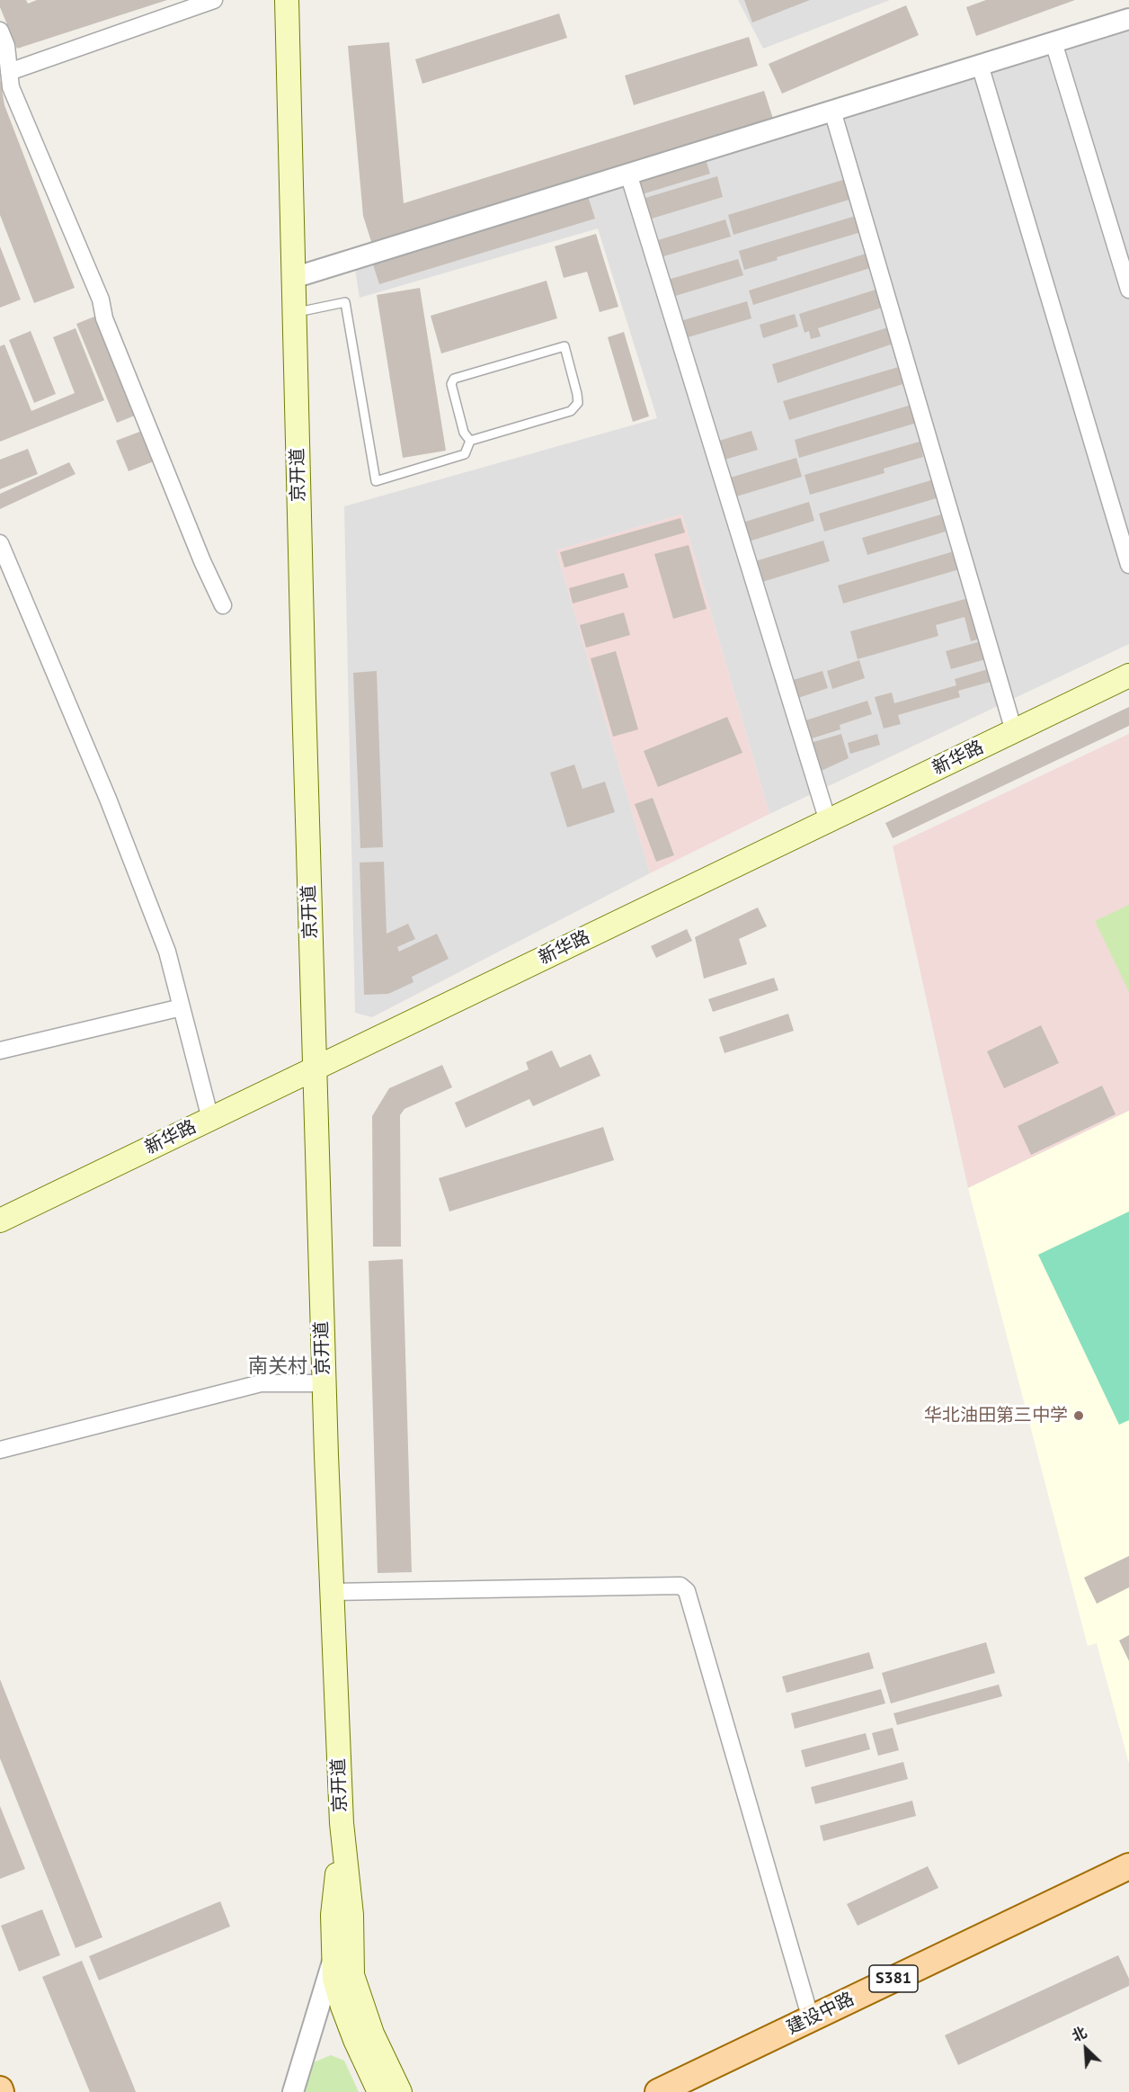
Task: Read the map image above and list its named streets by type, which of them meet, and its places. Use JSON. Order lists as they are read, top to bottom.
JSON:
{
  "streets": {
    "main road": [
      "京开道",
      "新华路",
      "S381",
      "建设中路"
    ]
  },
  "crossings": [
    ["京开道", "新华路"]
  ],
  "districts": ["南关村"],
  "places": ["华北油田第三中学"],
  "north": "top left"
}
